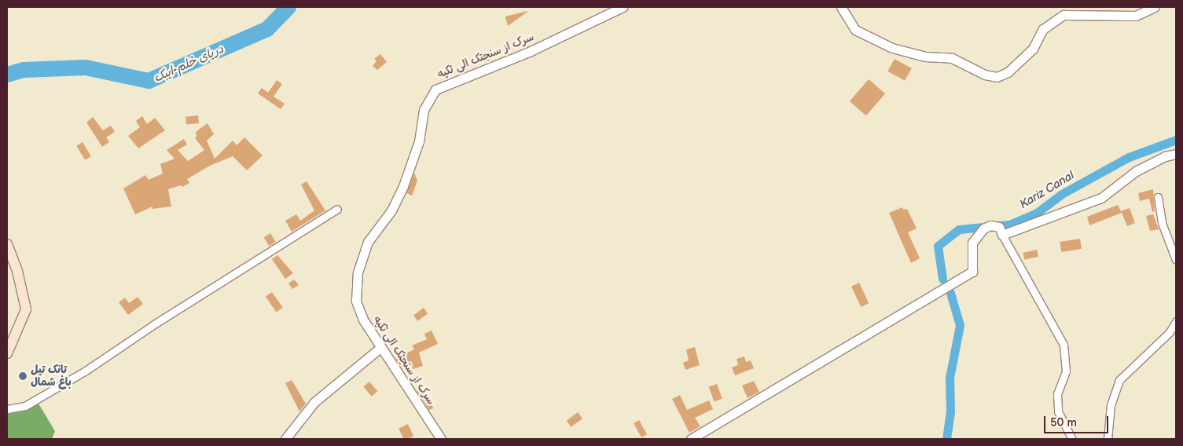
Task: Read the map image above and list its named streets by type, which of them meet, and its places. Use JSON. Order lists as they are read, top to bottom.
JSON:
{
  "streets": {
    "street": ["سرک از سنجتک الی تکیه"]
  },
  "water": ["دریای خلم-ایبک", "Kariz Canal"],
  "places": ["تانک تیل باغ شمال"],
  "scale_bar": "50 m"
}
